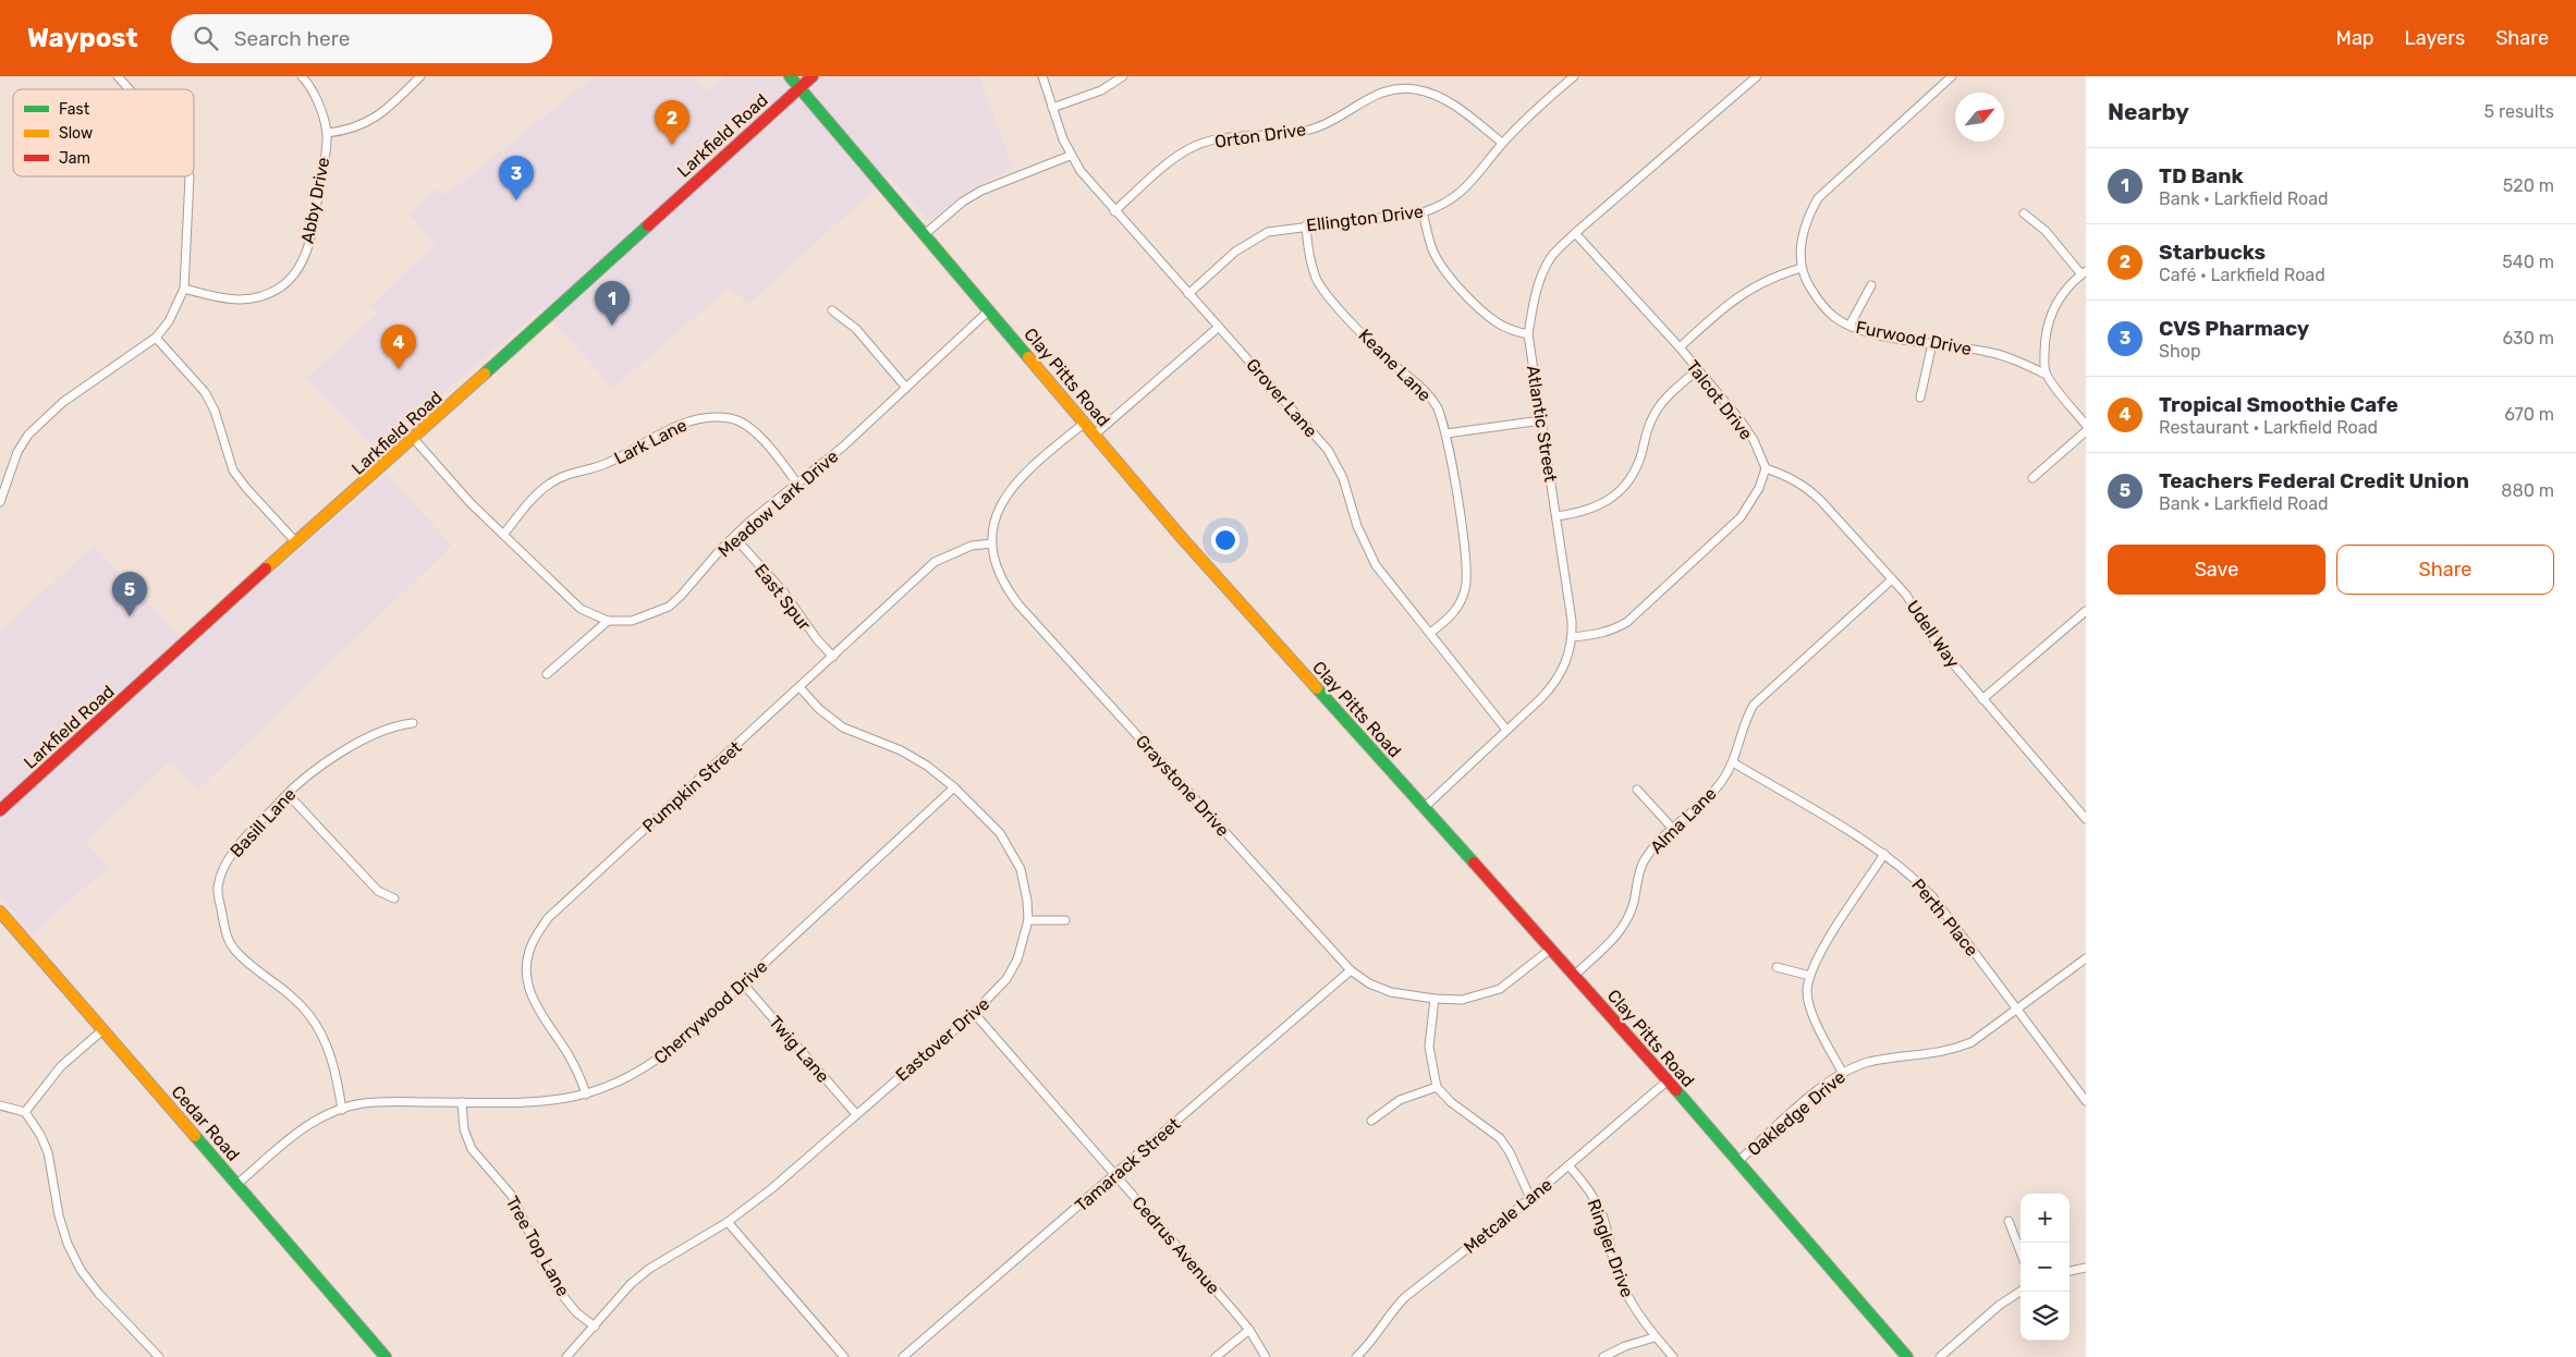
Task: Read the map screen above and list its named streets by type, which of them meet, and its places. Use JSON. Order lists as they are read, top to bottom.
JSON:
{
  "streets": {
    "street": [
      "Larkfield Road",
      "Orton Drive",
      "Abby Drive",
      "Ellington Drive",
      "Furwood Drive",
      "Keane Lane",
      "Clay Pitts Road",
      "Grover Lane",
      "Talcot Drive",
      "Atlantic Street",
      "Lark Lane",
      "Meadow Lark Drive",
      "East Spur",
      "Udell Way",
      "Graystone Drive",
      "Pumpkin Street",
      "Alma Lane",
      "Basill Lane",
      "Perth Place",
      "Cherrywood Drive",
      "Eastover Drive",
      "Twig Lane",
      "Oakledge Drive",
      "Cedar Road",
      "Tamarack Street",
      "Metcale Lane",
      "Cedrus Avenue",
      "Tree Top Lane",
      "Ringler Drive"
    ]
  },
  "crossings": [
    ["Larkfield Road", "Clay Pitts Road"],
    ["Larkfield Road", "Meadow Lark Drive"],
    ["Orton Drive", "Ellington Drive"],
    ["Orton Drive", "Grover Lane"],
    ["Ellington Drive", "Keane Lane"],
    ["Ellington Drive", "Grover Lane"],
    ["Keane Lane", "Grover Lane"],
    ["Clay Pitts Road", "Atlantic Street"],
    ["Clay Pitts Road", "Meadow Lark Drive"],
    ["Clay Pitts Road", "Graystone Drive"],
    ["Clay Pitts Road", "Alma Lane"],
    ["Clay Pitts Road", "Oakledge Drive"],
    ["Clay Pitts Road", "Metcale Lane"],
    ["Grover Lane", "Atlantic Street"],
    ["Talcot Drive", "Atlantic Street"],
    ["Talcot Drive", "Udell Way"],
    ["Lark Lane", "Meadow Lark Drive"],
    ["Meadow Lark Drive", "East Spur"],
    ["East Spur", "Pumpkin Street"],
    ["Udell Way", "Alma Lane"],
    ["Graystone Drive", "Pumpkin Street"],
    ["Graystone Drive", "Tamarack Street"],
    ["Pumpkin Street", "Cherrywood Drive"],
    ["Pumpkin Street", "Eastover Drive"],
    ["Alma Lane", "Perth Place"],
    ["Basill Lane", "Cherrywood Drive"],
    ["Perth Place", "Oakledge Drive"],
    ["Cherrywood Drive", "Eastover Drive"],
    ["Cherrywood Drive", "Twig Lane"],
    ["Cherrywood Drive", "Cedar Road"],
    ["Cherrywood Drive", "Tree Top Lane"],
    ["Eastover Drive", "Twig Lane"],
    ["Eastover Drive", "Cedrus Avenue"],
    ["Eastover Drive", "Tree Top Lane"],
    ["Tamarack Street", "Cedrus Avenue"],
    ["Metcale Lane", "Ringler Drive"]
  ],
  "legend": ["Fast", "Slow", "Jam"],
  "north": "top right",
  "page": {
    "header": "Waypost",
    "search": "Search here",
    "nav": ["Map", "Layers", "Share"],
    "heading": ["Nearby", "5 results"],
    "pins": [
      "2",
      "3",
      "1",
      "4",
      "5"
    ],
    "list": [
      {
        "mark": "1",
        "name": "TD Bank",
        "note": "Bank · Larkfield Road",
        "value": "520 m"
      },
      {
        "mark": "2",
        "name": "Starbucks",
        "note": "Café · Larkfield Road",
        "value": "540 m"
      },
      {
        "mark": "3",
        "name": "CVS Pharmacy",
        "note": "Shop",
        "value": "630 m"
      },
      {
        "mark": "4",
        "name": "Tropical Smoothie Cafe",
        "note": "Restaurant · Larkfield Road",
        "value": "670 m"
      },
      {
        "mark": "5",
        "name": "Teachers Federal Credit Union",
        "note": "Bank · Larkfield Road",
        "value": "880 m"
      }
    ],
    "buttons": ["Save", "Share"],
    "map_buttons": ["+", "−"]
  }
}
